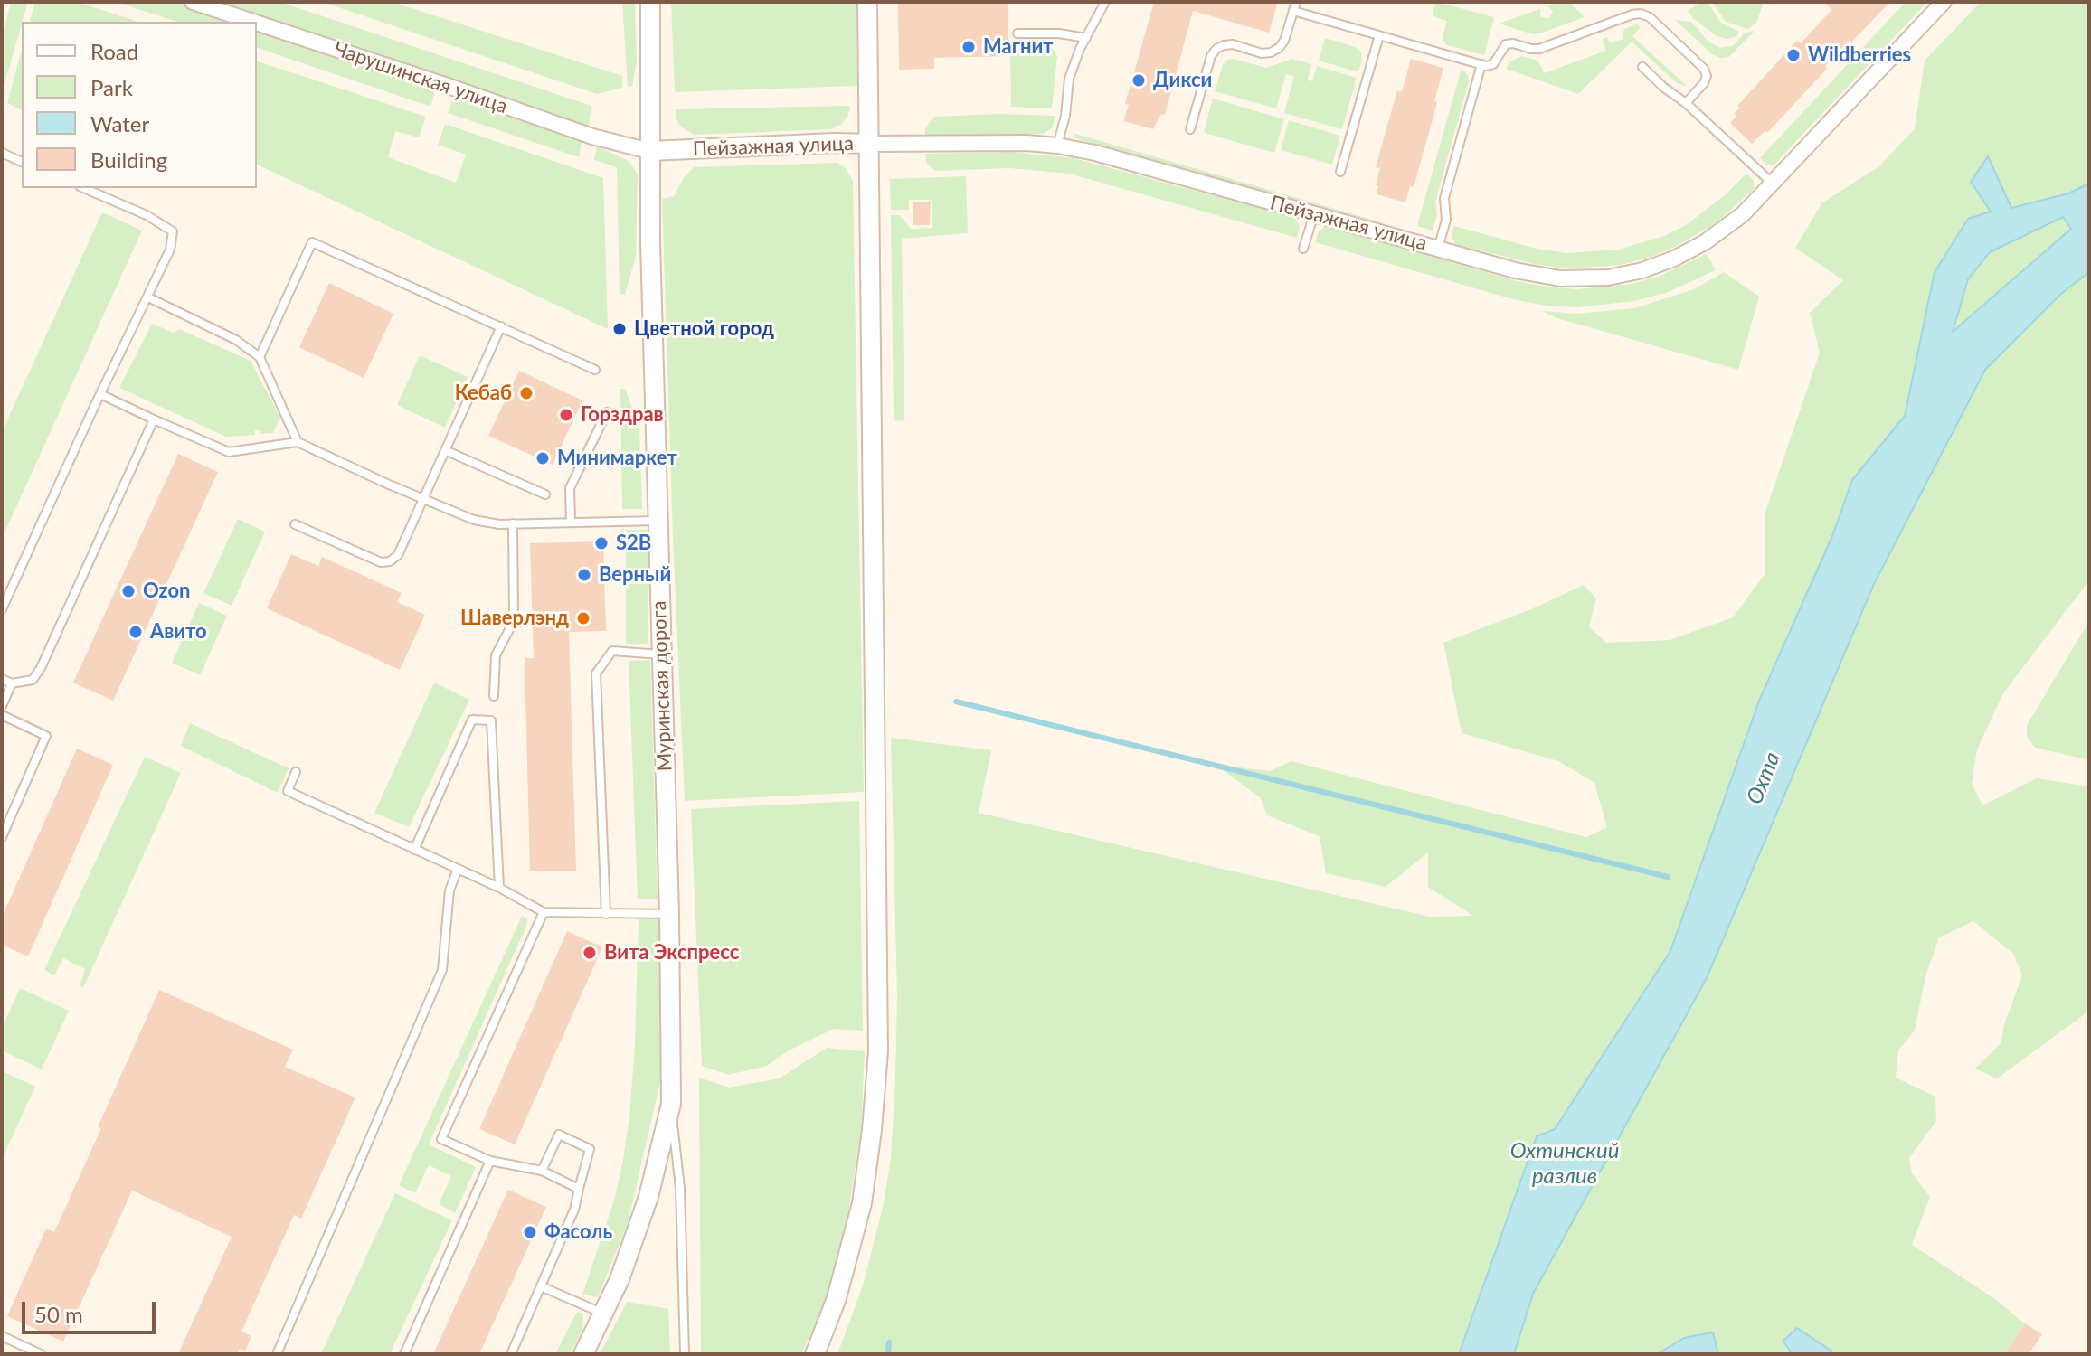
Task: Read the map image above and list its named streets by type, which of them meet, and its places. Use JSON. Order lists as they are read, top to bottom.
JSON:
{
  "streets": {
    "street": ["Чарушинская улица", "Пейзажная улица", "Муринская дорога"]
  },
  "crossings": [
    ["Чарушинская улица", "Пейзажная улица"],
    ["Чарушинская улица", "Муринская дорога"],
    ["Пейзажная улица", "Муринская дорога"]
  ],
  "water": ["Охта", "Охтинский разлив"],
  "places": [
    "Магнит",
    "Wildberries",
    "Дикси",
    "Цветной город",
    "Кебаб",
    "Горздрав",
    "Минимаркет",
    "S2B",
    "Верный",
    "Ozon",
    "Шаверлэнд",
    "Авито",
    "Вита Экспресс",
    "Фасоль"
  ],
  "legend": [
    "Road",
    "Park",
    "Water",
    "Building"
  ],
  "scale_bar": "50 m"
}
